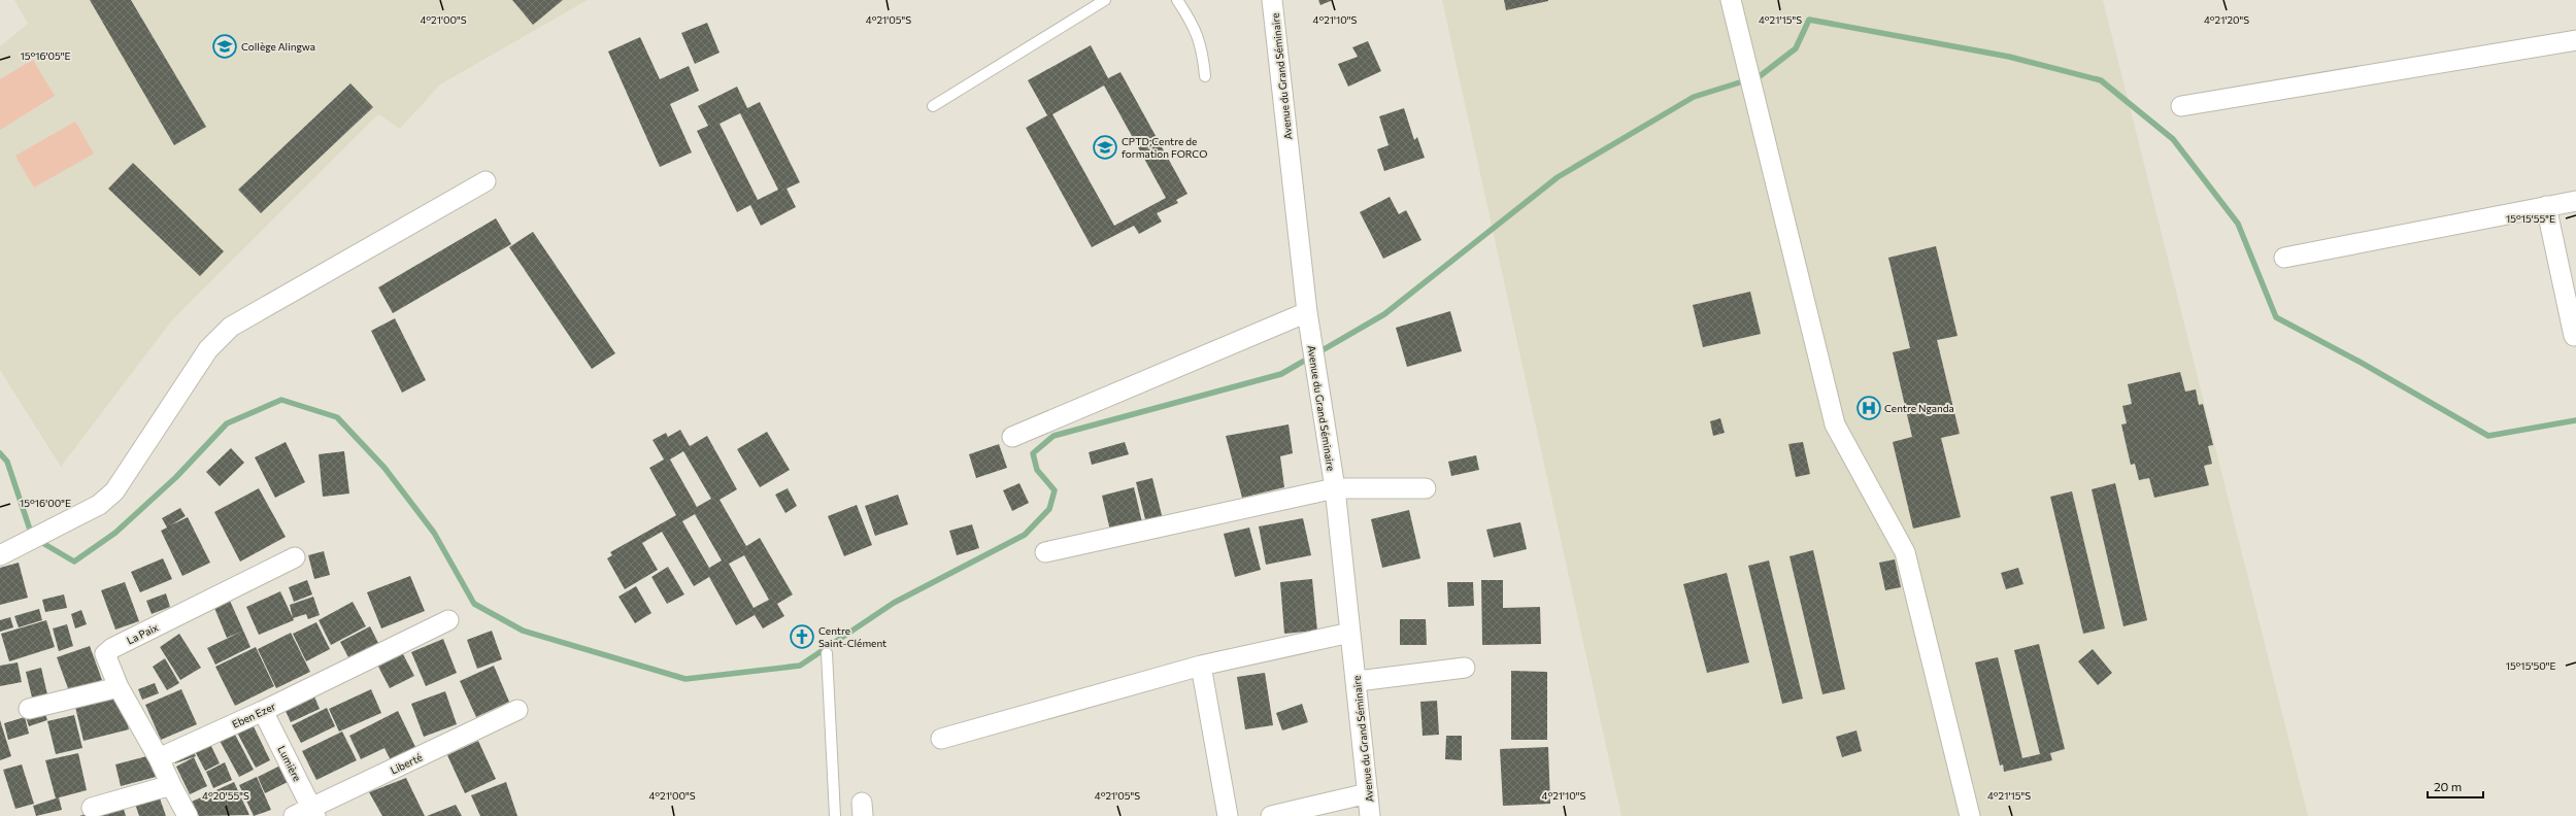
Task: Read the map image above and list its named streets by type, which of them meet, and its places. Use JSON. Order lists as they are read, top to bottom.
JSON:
{
  "streets": {
    "street": [
      "Avenue du Grand Séminaire",
      "La Paix",
      "Eben Ezer",
      "Lumière",
      "Liberté"
    ]
  },
  "crossings": [
    ["La Paix", "Eben Ezer"],
    ["Eben Ezer", "Lumière"],
    ["Lumière", "Liberté"]
  ],
  "places": {
    "school or university": ["Collège Alingwa", "CPTD;Centre de formation FORCO"],
    "hospital": ["Centre Nganda"],
    "church": ["Centre Saint-Clément"]
  },
  "scale_bar": "20 m",
  "coordinates": [
    "4°21'00\"S",
    "4°21'05\"S",
    "4°21'10\"S",
    "4°21'15\"S",
    "4°21'20\"S",
    "15°16'05\"E",
    "15°15'55\"E",
    "15°16'00\"E",
    "15°15'50\"E",
    "4°20'55\"S"
  ]
}
